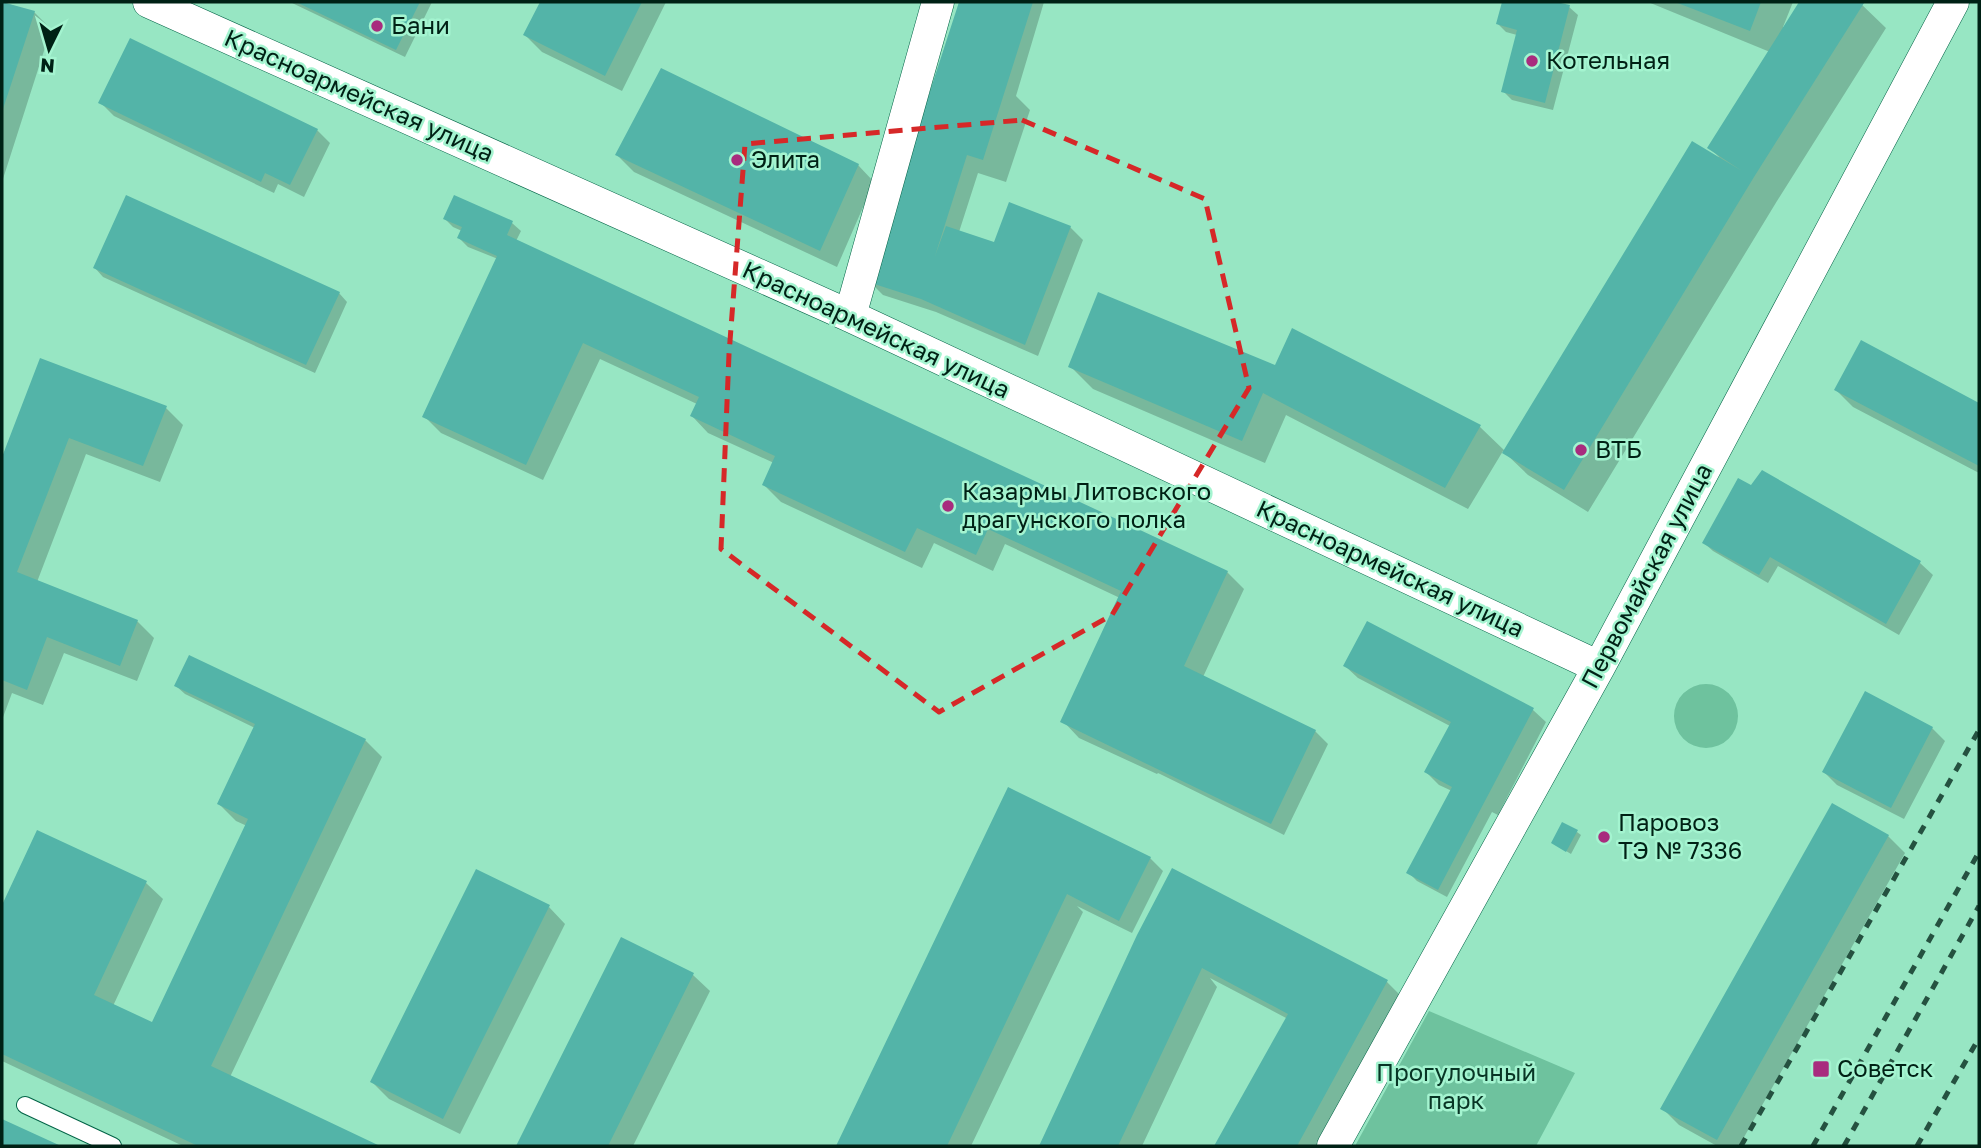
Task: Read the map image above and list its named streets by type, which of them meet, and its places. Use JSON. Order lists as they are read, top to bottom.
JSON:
{
  "streets": {
    "street": ["Красноармейская улица", "Первомайская улица"]
  },
  "crossings": [
    ["Красноармейская улица", "Первомайская улица"]
  ],
  "parks": ["Прогулочный парк"],
  "places": {
    "other": [
      "Бани",
      "Котельная",
      "Элита",
      "ВТБ",
      "Казармы Литовского драгунского полка",
      "Паровоз ТЭ № 7336"
    ],
    "transit": ["Советск"]
  },
  "north": "bottom"
}
